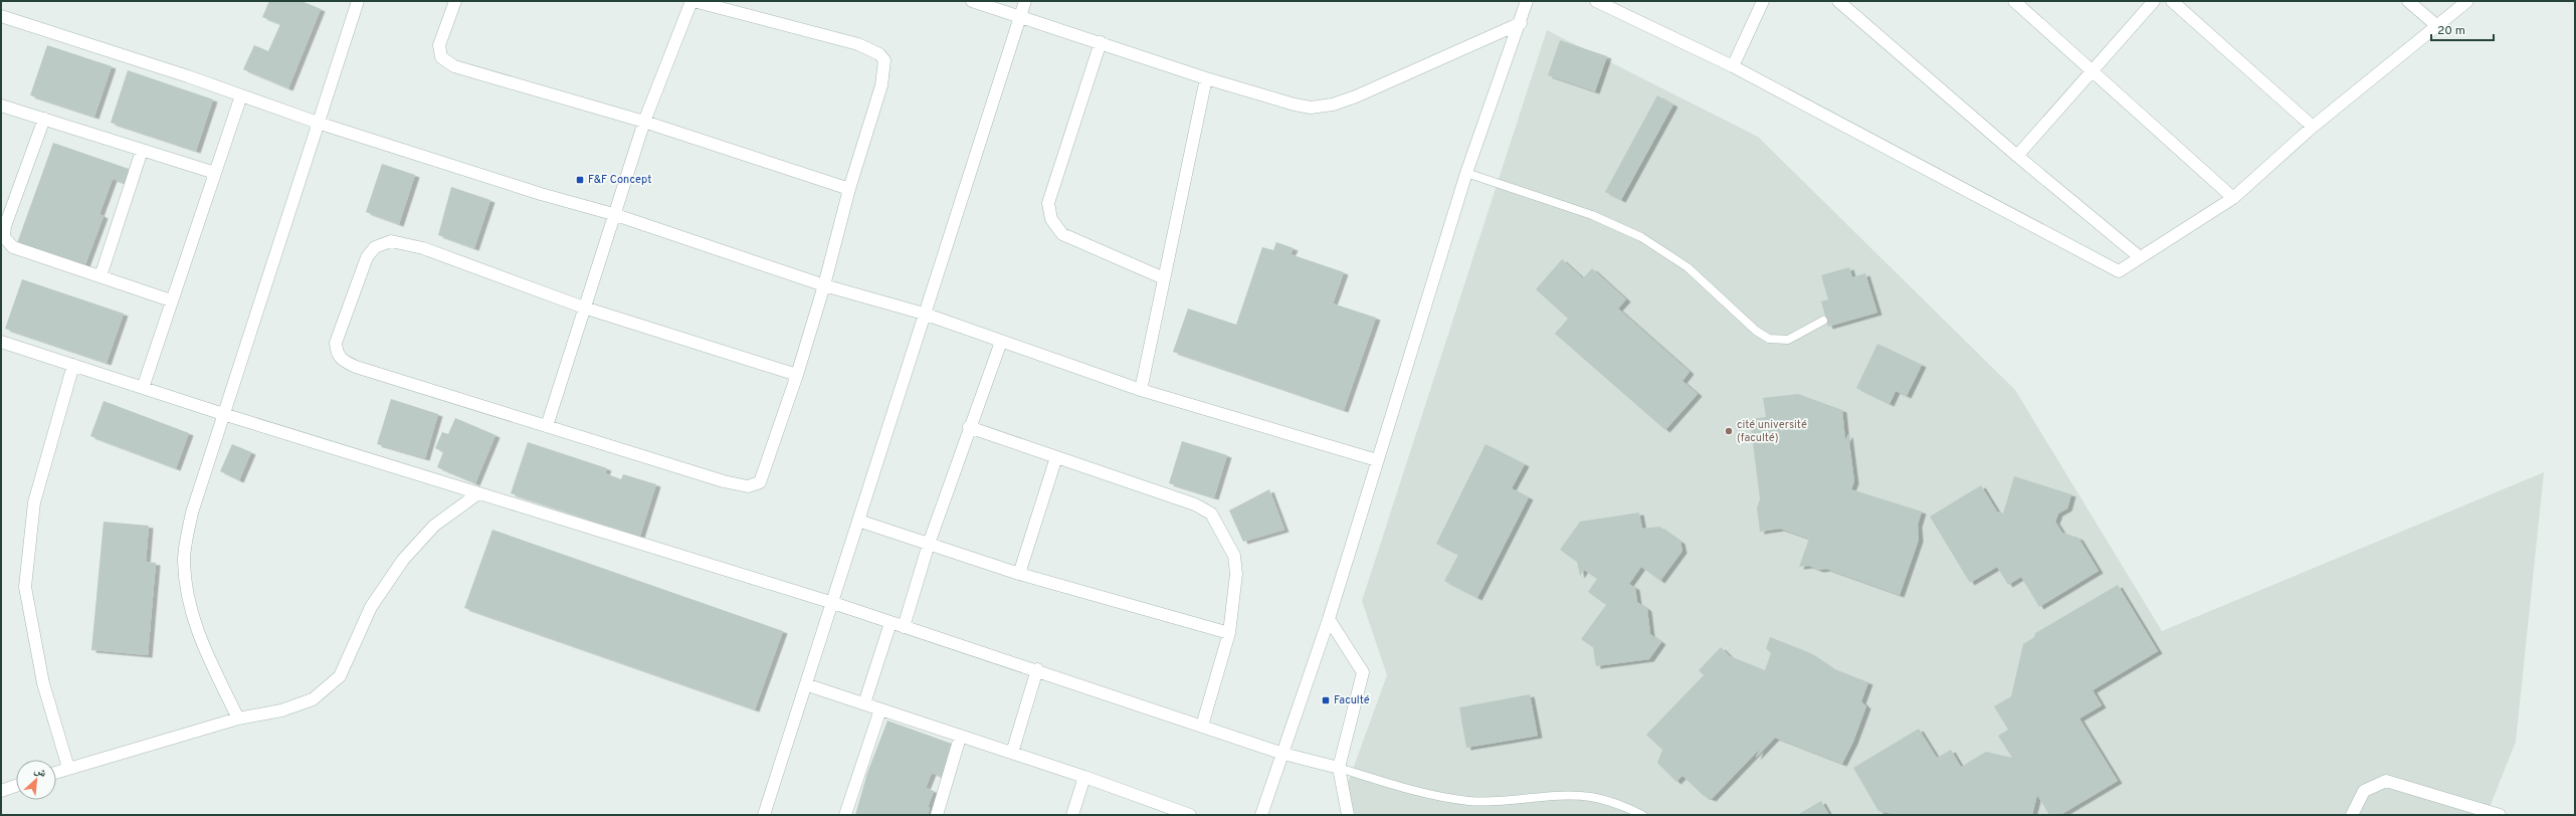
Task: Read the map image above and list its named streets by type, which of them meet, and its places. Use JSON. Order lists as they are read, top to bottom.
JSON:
{
  "places": {
    "transit": ["F&F Concept", "Faculté"],
    "other": ["cité université (faculté)"]
  },
  "scale_bar": "20 m",
  "north": "top right"
}
